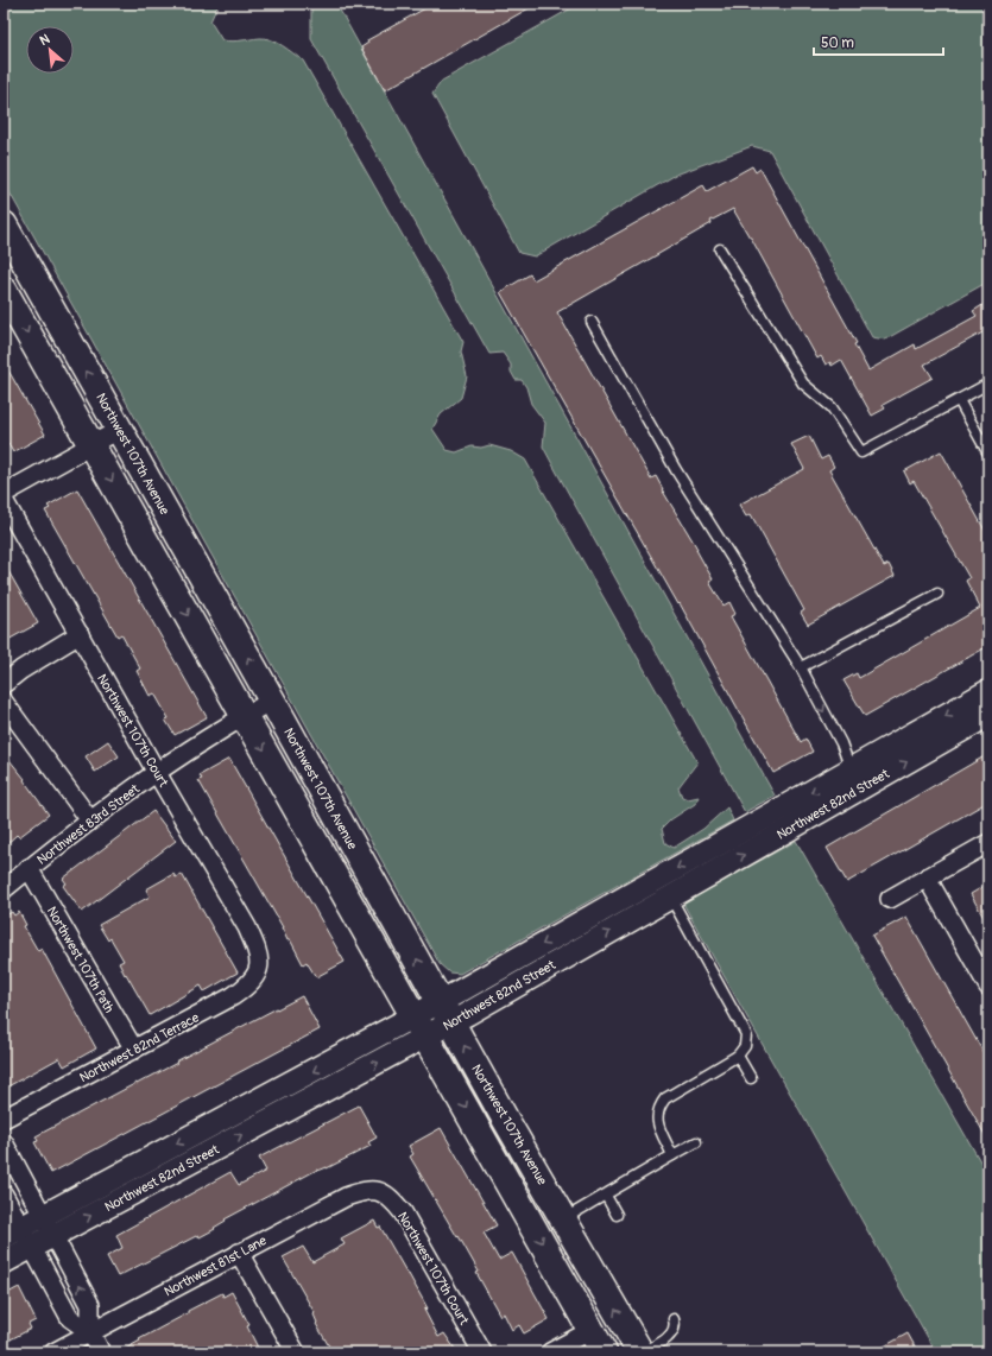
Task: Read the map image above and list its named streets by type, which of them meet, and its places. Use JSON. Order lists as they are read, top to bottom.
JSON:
{
  "streets": {
    "main road": ["Northwest 107th Avenue"],
    "street": [
      "Northwest 107th Court",
      "Northwest 82nd Street",
      "Northwest 83rd Street",
      "Northwest 107th Path",
      "Northwest 82nd Terrace",
      "Northwest 81st Lane"
    ]
  },
  "crossings": [
    ["Northwest 107th Avenue", "Northwest 82nd Street"],
    ["Northwest 107th Avenue", "Northwest 83rd Street"],
    ["Northwest 107th Court", "Northwest 83rd Street"],
    ["Northwest 107th Court", "Northwest 82nd Terrace"],
    ["Northwest 107th Court", "Northwest 81st Lane"],
    ["Northwest 83rd Street", "Northwest 107th Path"],
    ["Northwest 107th Path", "Northwest 82nd Terrace"]
  ],
  "scale_bar": "50 m",
  "north": "top left"
}
